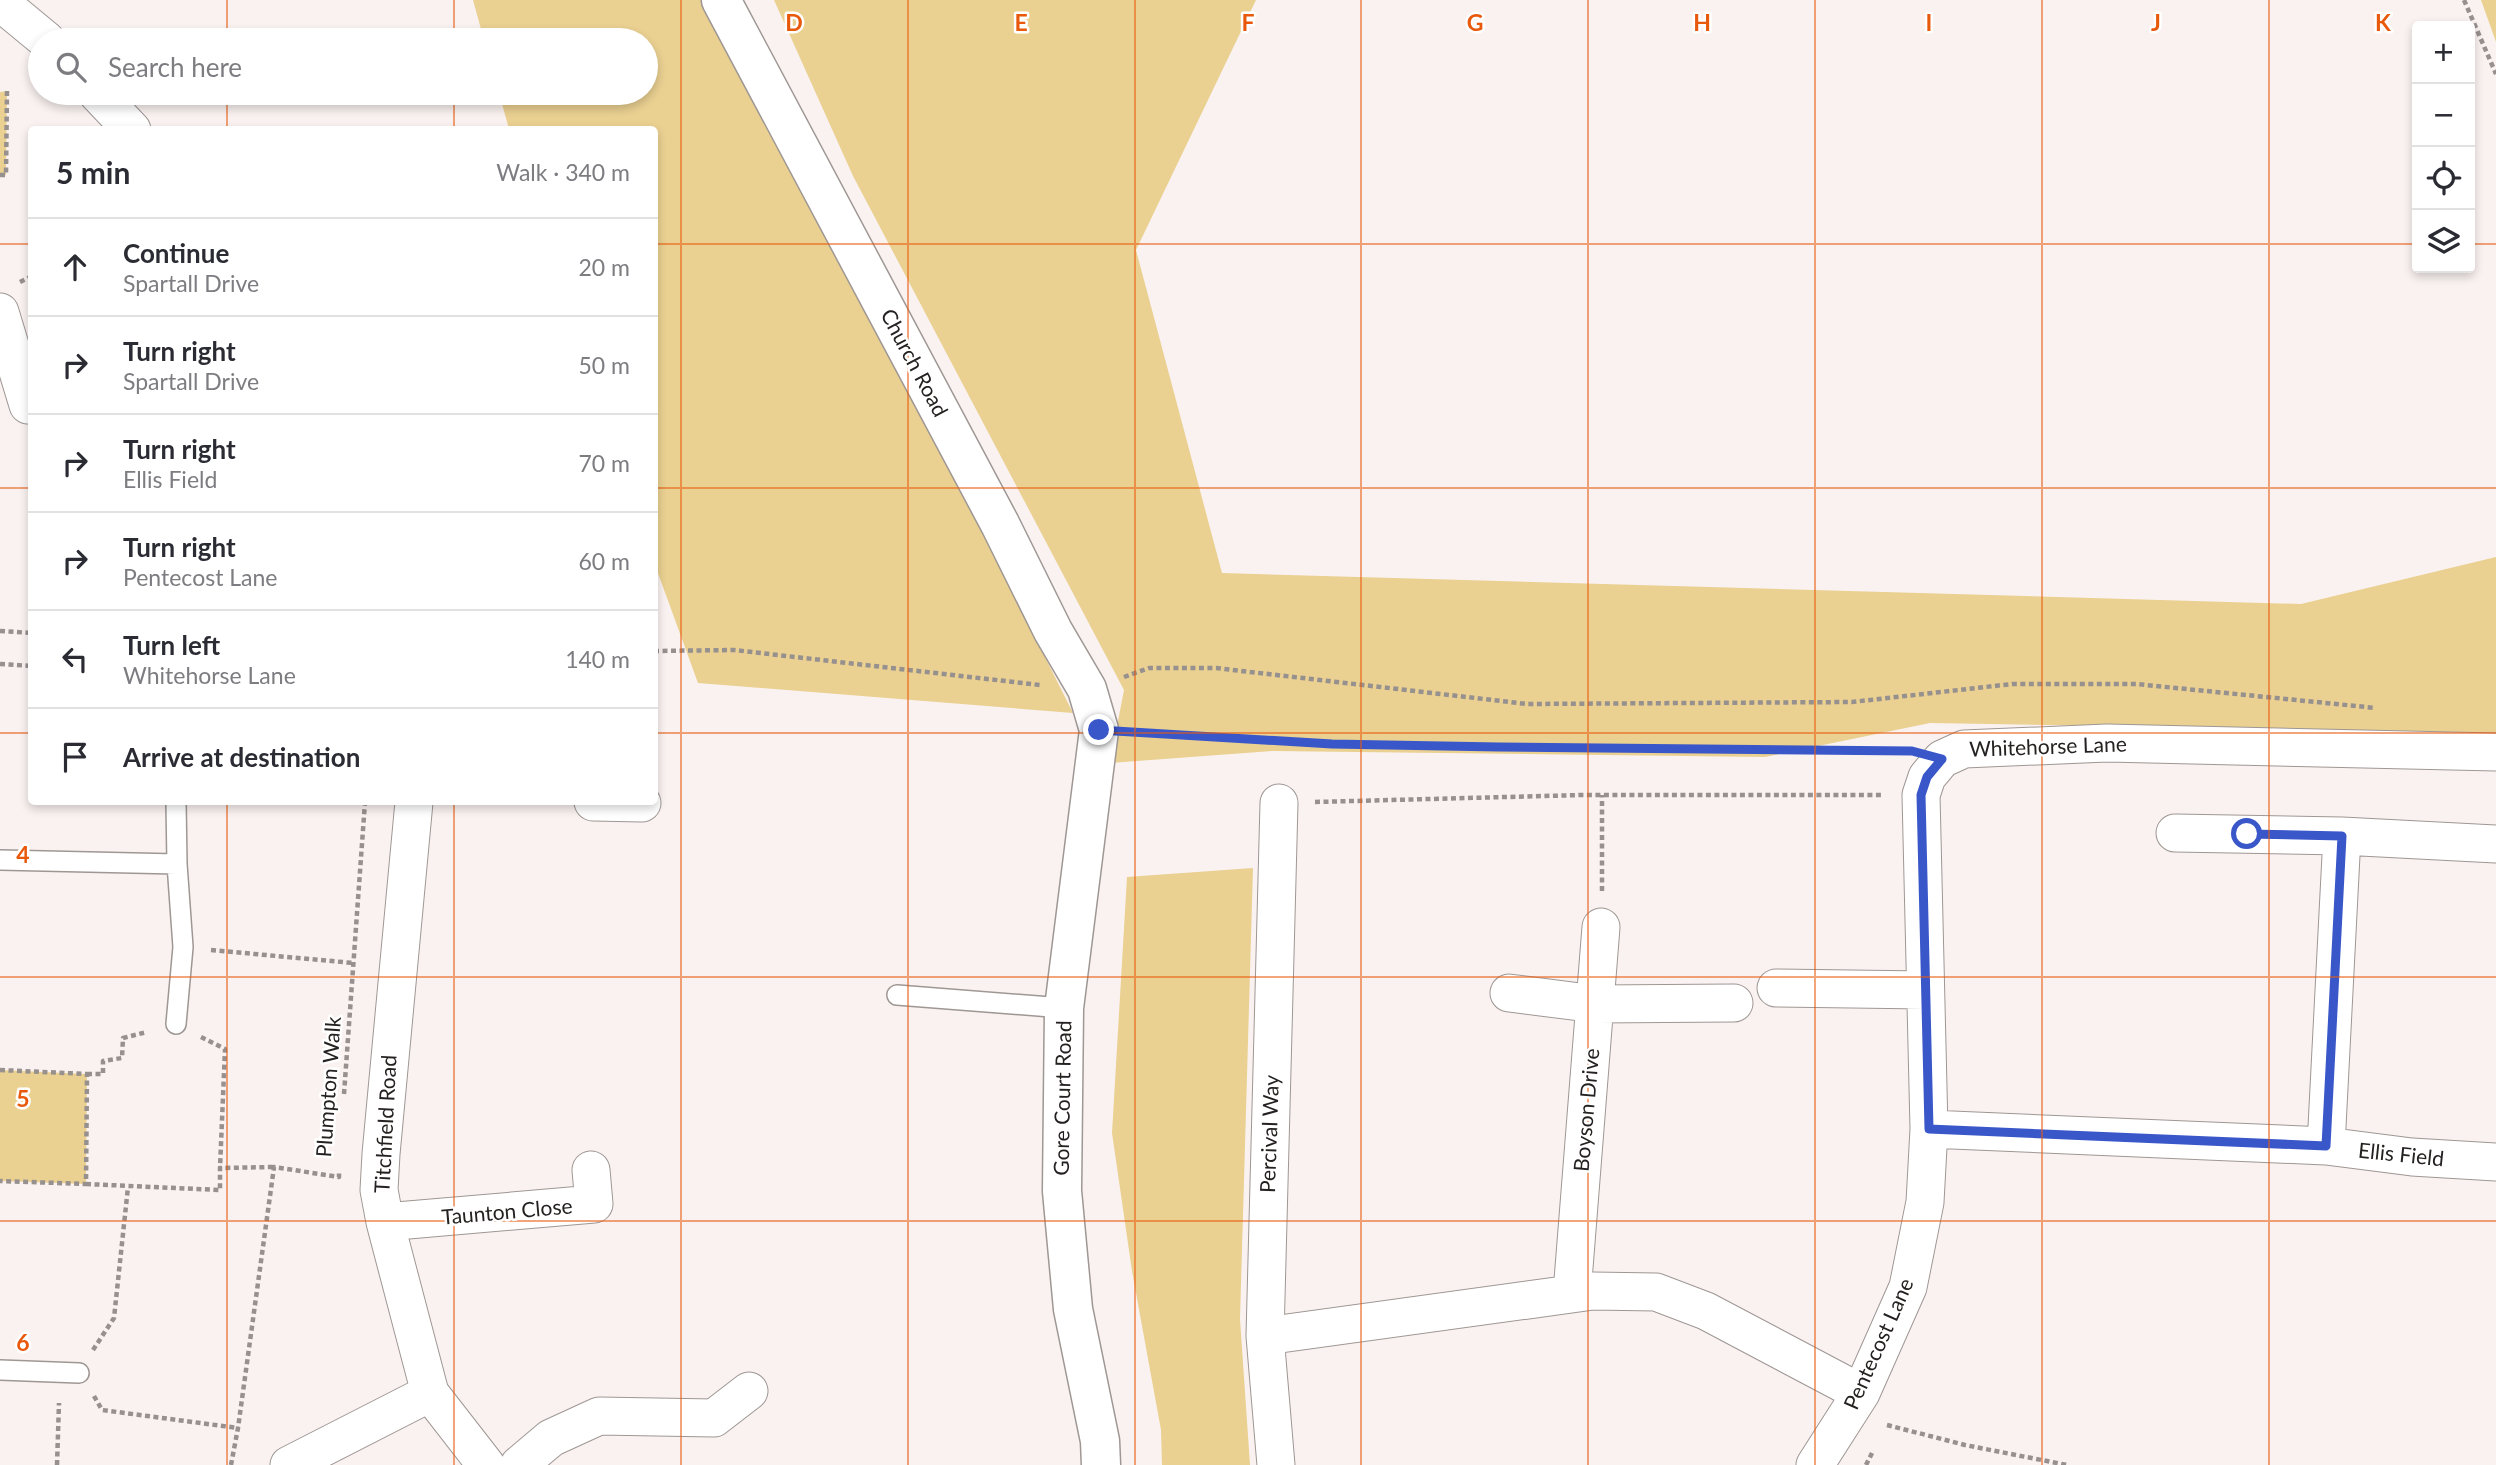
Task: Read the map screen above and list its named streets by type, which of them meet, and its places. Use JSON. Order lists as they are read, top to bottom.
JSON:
{
  "streets": {
    "street": [
      "Church Road",
      "Whitehorse Lane",
      "Gore Court Road",
      "Boyson Drive",
      "Titchfield Road",
      "Percival Way",
      "Ellis Field",
      "Taunton Close",
      "Pentecost Lane"
    ],
    "path": ["Plumpton Walk"]
  },
  "crossings": [
    ["Church Road", "Whitehorse Lane"],
    ["Church Road", "Gore Court Road"],
    ["Whitehorse Lane", "Gore Court Road"],
    ["Whitehorse Lane", "Pentecost Lane"],
    ["Titchfield Road", "Taunton Close"],
    ["Ellis Field", "Pentecost Lane"]
  ],
  "page": {
    "map_buttons": ["+", "−"],
    "search": "Search here",
    "heading": ["5 min", "Walk · 340 m"],
    "list": [
      ["Continue", "Spartall Drive", "20 m"],
      ["Turn right", "Spartall Drive", "50 m"],
      ["Turn right", "Ellis Field", "70 m"],
      ["Turn right", "Pentecost Lane", "60 m"],
      ["Turn left", "Whitehorse Lane", "140 m"],
      "Arrive at destination"
    ]
  },
  "grid": {
    "columns": [
      "D",
      "E",
      "F",
      "G",
      "H",
      "I",
      "J",
      "K"
    ],
    "rows": ["4", "5", "6"]
  }
}
